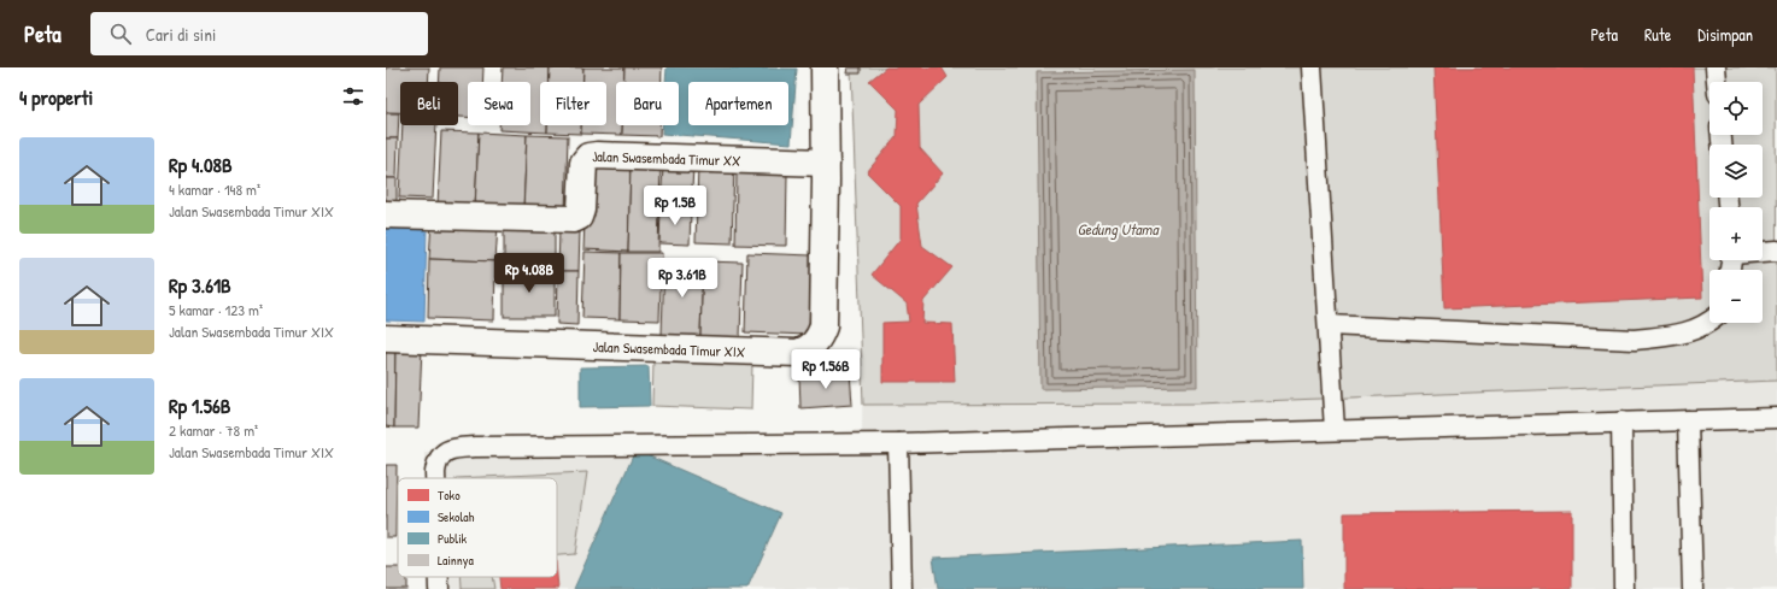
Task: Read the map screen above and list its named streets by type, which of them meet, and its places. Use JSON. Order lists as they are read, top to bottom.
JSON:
{
  "streets": {
    "street": ["Jalan Swasembada Timur XX", "Jalan Swasembada Timur XIX"]
  },
  "crossings": [
    ["Jalan Swasembada Timur XX", "Jalan Swasembada Timur XIX"]
  ],
  "water": ["Gedung Utama"],
  "legend": [
    "Toko",
    "Sekolah",
    "Publik",
    "Lainnya"
  ],
  "page": {
    "header": "Peta",
    "search": "Cari di sini",
    "nav": ["Peta", "Rute", "Disimpan"],
    "heading": "4 properti",
    "map_buttons": ["+", "−"],
    "chip": [
      "Beli",
      "Sewa",
      "Filter",
      "Baru",
      "Apartemen"
    ],
    "list": [
      {
        "name": "Rp 4.08B",
        "note": "4 kamar · 148 m² · Jalan Swasembada Timur XIX"
      },
      {
        "name": "Rp 3.61B",
        "note": "5 kamar · 123 m² · Jalan Swasembada Timur XIX"
      },
      {
        "name": "Rp 1.56B",
        "note": "2 kamar · 78 m² · Jalan Swasembada Timur XIX"
      }
    ],
    "price": [
      "Rp 1.5B",
      "Rp 4.08B",
      "Rp 3.61B",
      "Rp 1.56B"
    ]
  }
}
